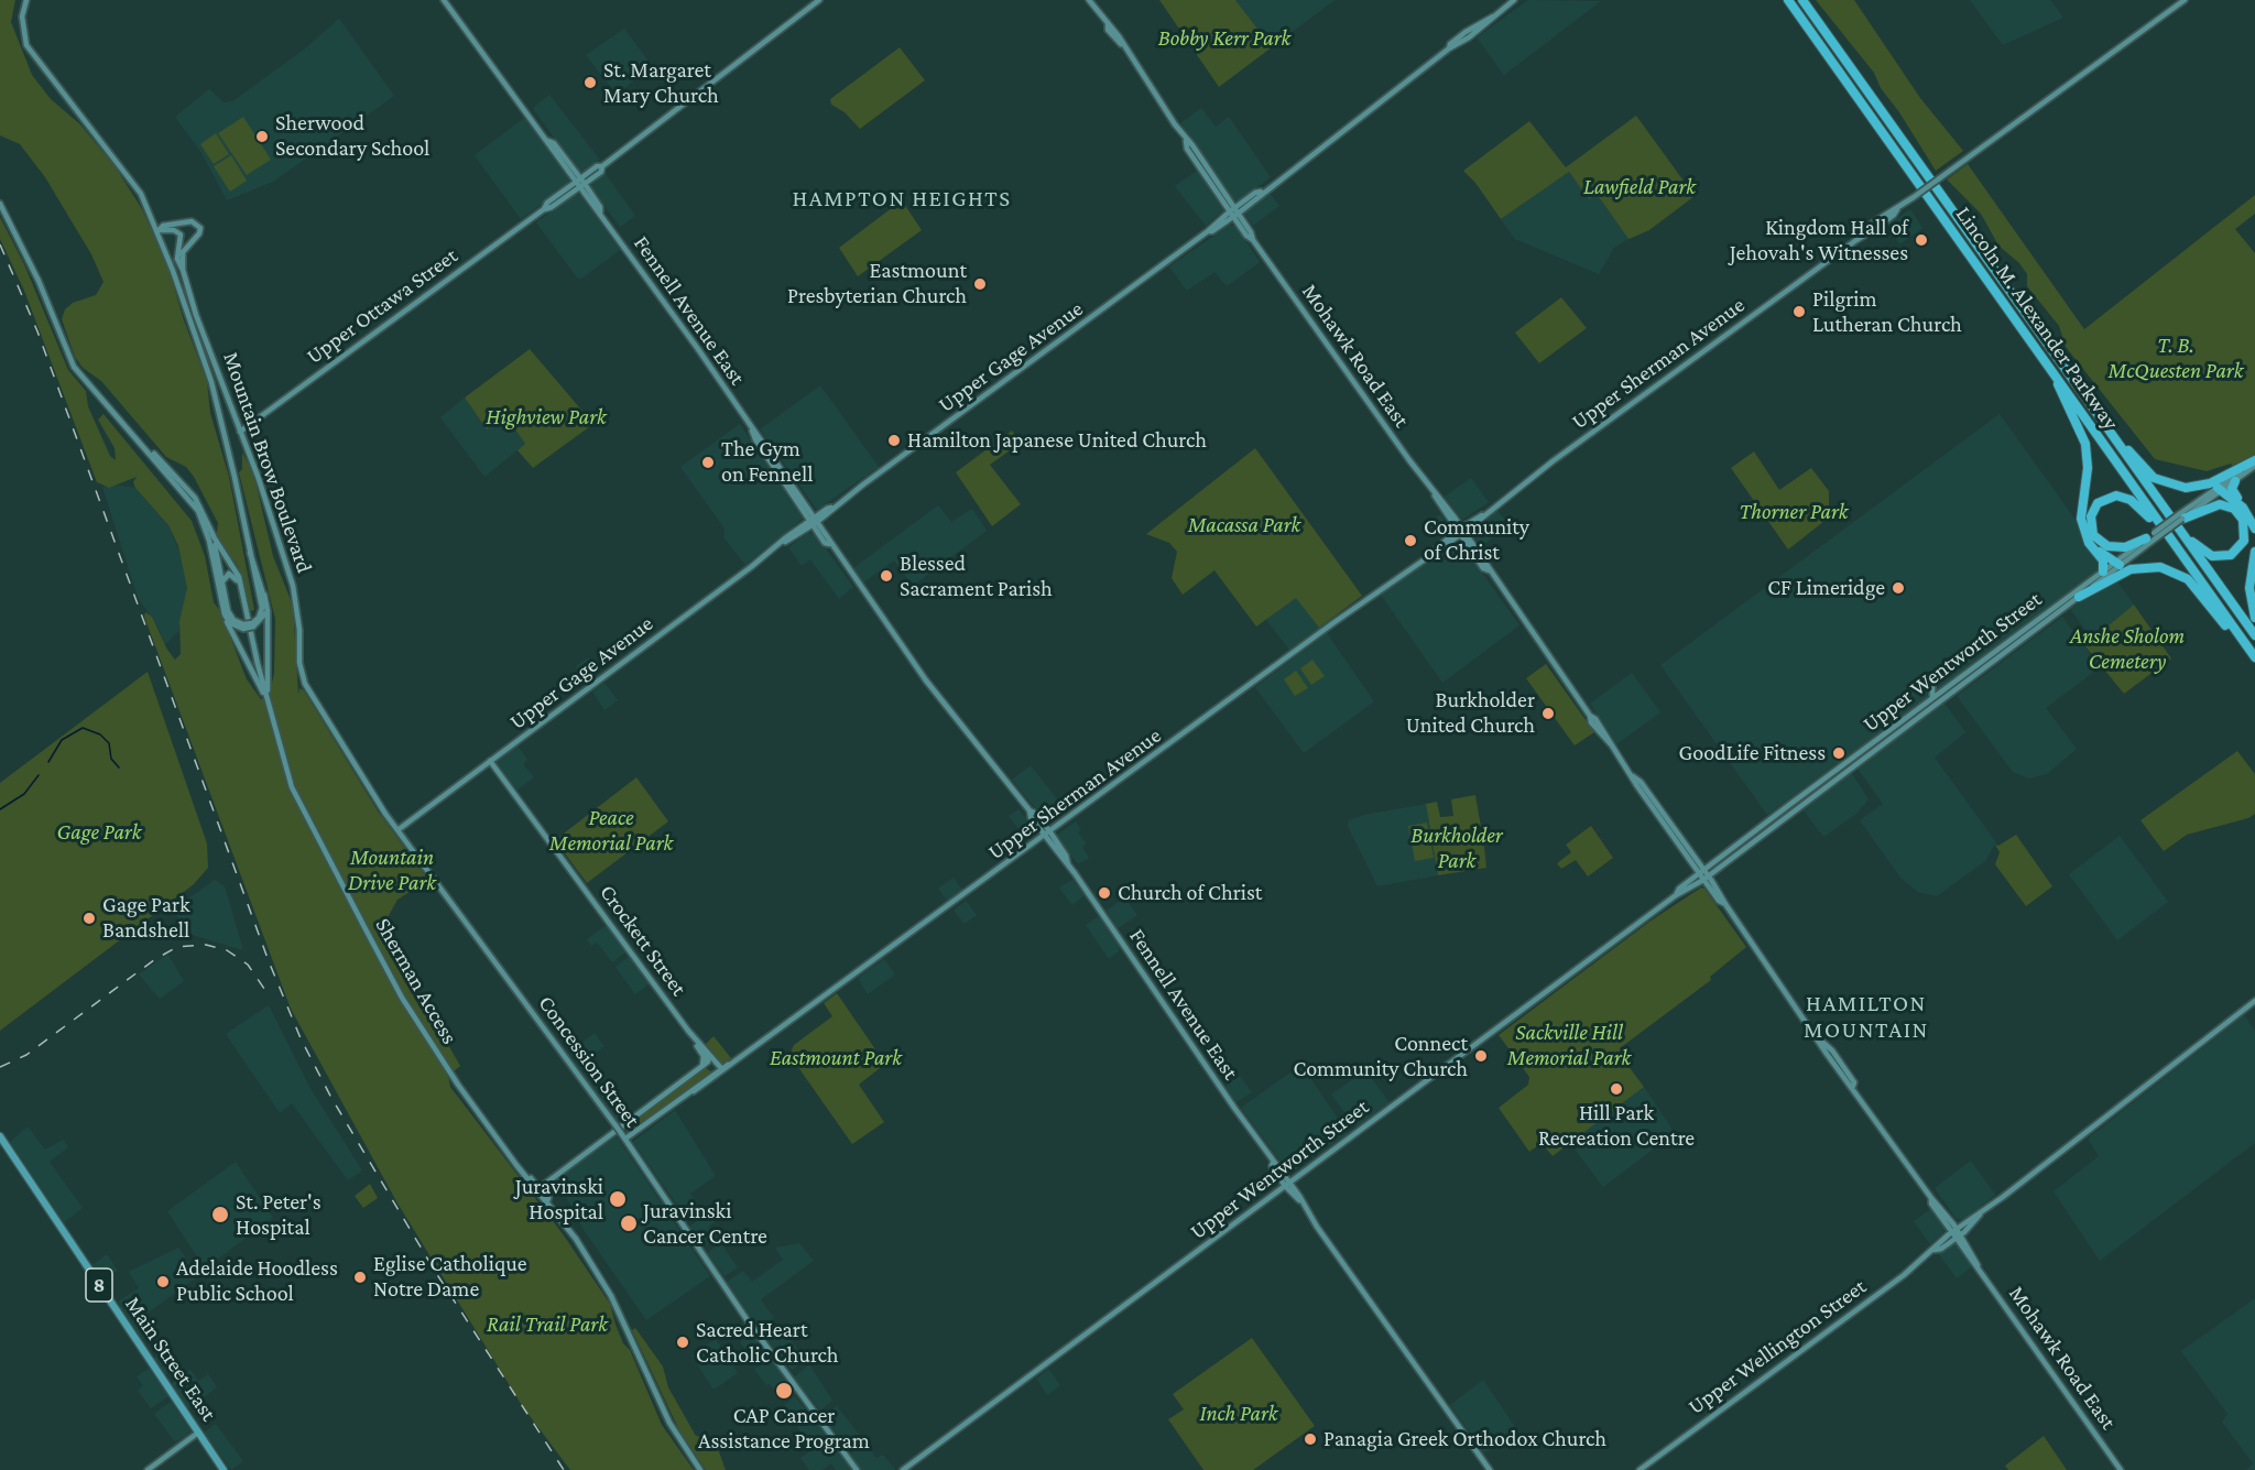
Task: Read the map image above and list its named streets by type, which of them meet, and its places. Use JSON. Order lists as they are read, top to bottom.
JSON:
{
  "streets": {
    "highway": ["Lincoln M. Alexander Parkway"],
    "main road": [
      "Upper Ottawa Street",
      "Fennell Avenue East",
      "Mohawk Road East",
      "Upper Gage Avenue",
      "Upper Sherman Avenue",
      "Mountain Brow Boulevard",
      "Upper Wentworth Street",
      "Crockett Street",
      "Sherman Access",
      "Concession Street",
      "8",
      "Upper Wellington Street",
      "Main Street East"
    ]
  },
  "crossings": [
    ["Upper Ottawa Street", "Fennell Avenue East"],
    ["Upper Ottawa Street", "Mountain Brow Boulevard"],
    ["Fennell Avenue East", "Upper Gage Avenue"],
    ["Fennell Avenue East", "Upper Sherman Avenue"],
    ["Fennell Avenue East", "Upper Wentworth Street"],
    ["Mohawk Road East", "Upper Gage Avenue"],
    ["Mohawk Road East", "Upper Sherman Avenue"],
    ["Mohawk Road East", "Upper Wentworth Street"],
    ["Mohawk Road East", "Upper Wellington Street"],
    ["Upper Gage Avenue", "Crockett Street"],
    ["Upper Gage Avenue", "Concession Street"],
    ["Upper Sherman Avenue", "Concession Street"],
    ["Mountain Brow Boulevard", "Concession Street"]
  ],
  "districts": ["HAMPTON HEIGHTS", "HAMILTON MOUNTAIN"],
  "parks": [
    "Bobby Kerr Park",
    "Lawfield Park",
    "T. B. McQuesten Park",
    "Highview Park",
    "Thorner Park",
    "Macassa Park",
    "Anshe Sholom Cemetery",
    "Peace Memorial Park",
    "Gage Park",
    "Burkholder Park",
    "Mountain Drive Park",
    "Sackville Hill Memorial Park",
    "Eastmount Park",
    "Rail Trail Park",
    "Inch Park"
  ],
  "places": [
    "St. Margaret Mary Church",
    "Sherwood Secondary School",
    "Kingdom Hall of Jehovah's Witnesses",
    "Eastmount Presbyterian Church",
    "Pilgrim Lutheran Church",
    "Hamilton Japanese United Church",
    "The Gym on Fennell",
    "Community of Christ",
    "Blessed Sacrament Parish",
    "CF Limeridge",
    "Burkholder United Church",
    "GoodLife Fitness",
    "Church of Christ",
    "Gage Park Bandshell",
    "Connect Community Church",
    "Hill Park Recreation Centre",
    "Juravinski Hospital",
    "St. Peter's Hospital",
    "Juravinski Cancer Centre",
    "Eglise Catholique Notre Dame",
    "Adelaide Hoodless Public School",
    "Sacred Heart Catholic Church",
    "CAP Cancer Assistance Program",
    "Panagia Greek Orthodox Church"
  ]
}
